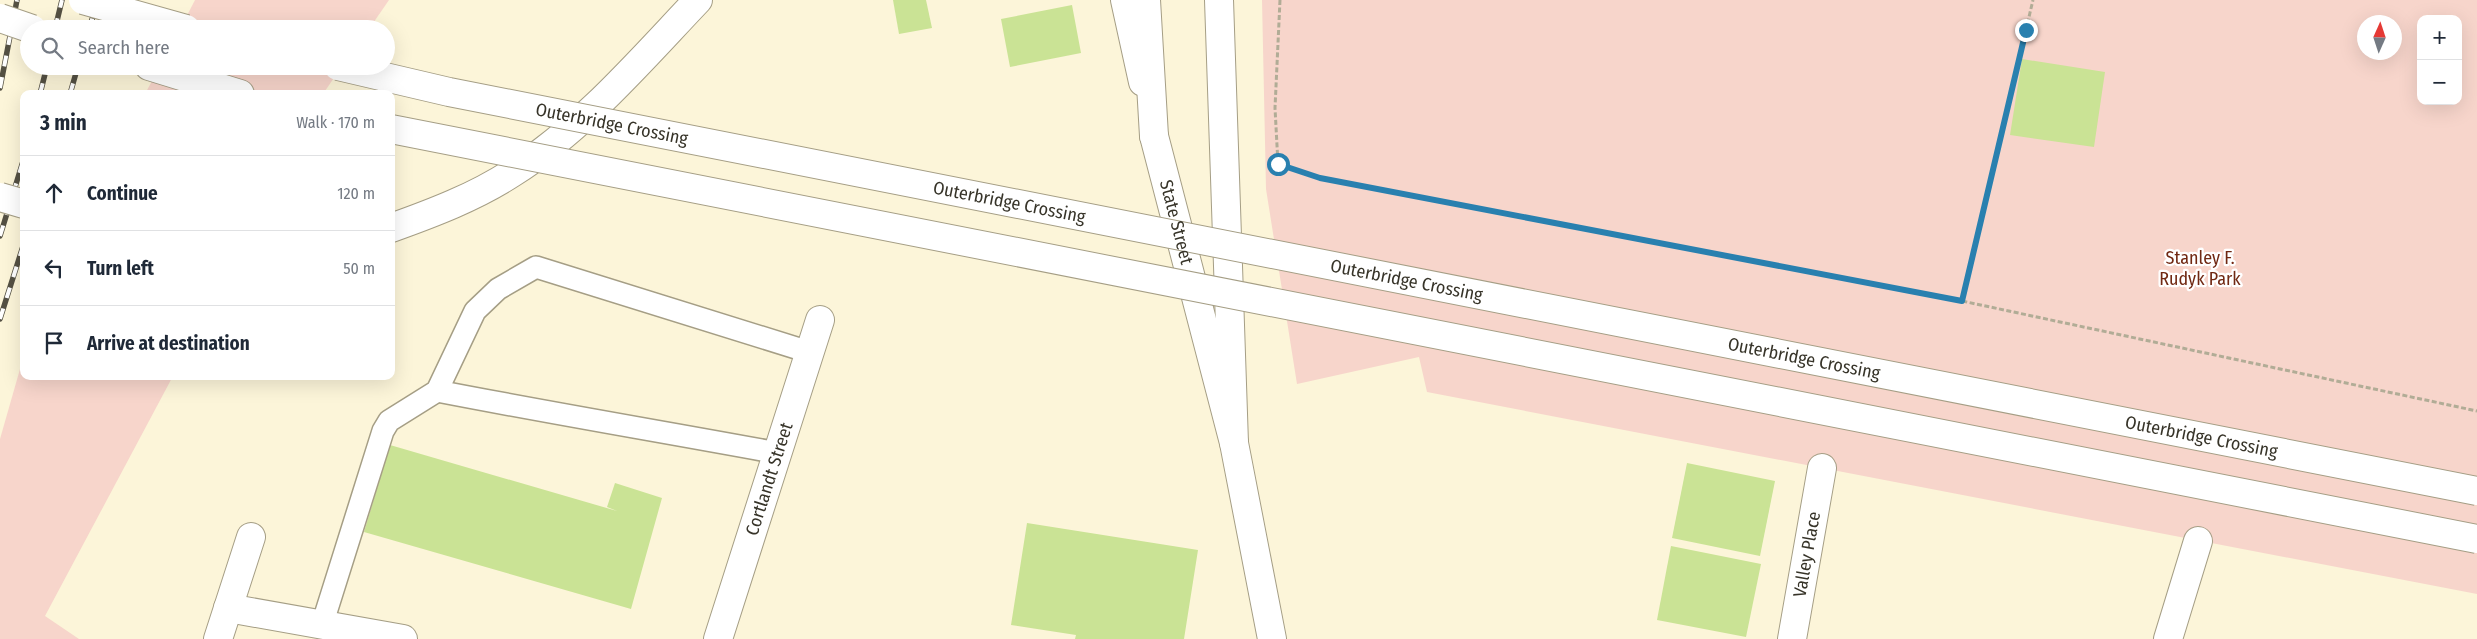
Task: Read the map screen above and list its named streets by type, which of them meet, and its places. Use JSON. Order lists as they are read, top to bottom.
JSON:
{
  "streets": {
    "main road": [
      "Outerbridge Crossing",
      "State Street",
      "Cortlandt Street",
      "Valley Place"
    ]
  },
  "parks": ["Stanley F. Rudyk Park"],
  "north": "top",
  "page": {
    "map_buttons": ["+", "−"],
    "search": "Search here",
    "heading": ["3 min", "Walk · 170 m"],
    "list": [
      ["Continue", "120 m"],
      ["Turn left", "50 m"],
      "Arrive at destination"
    ]
  }
}
